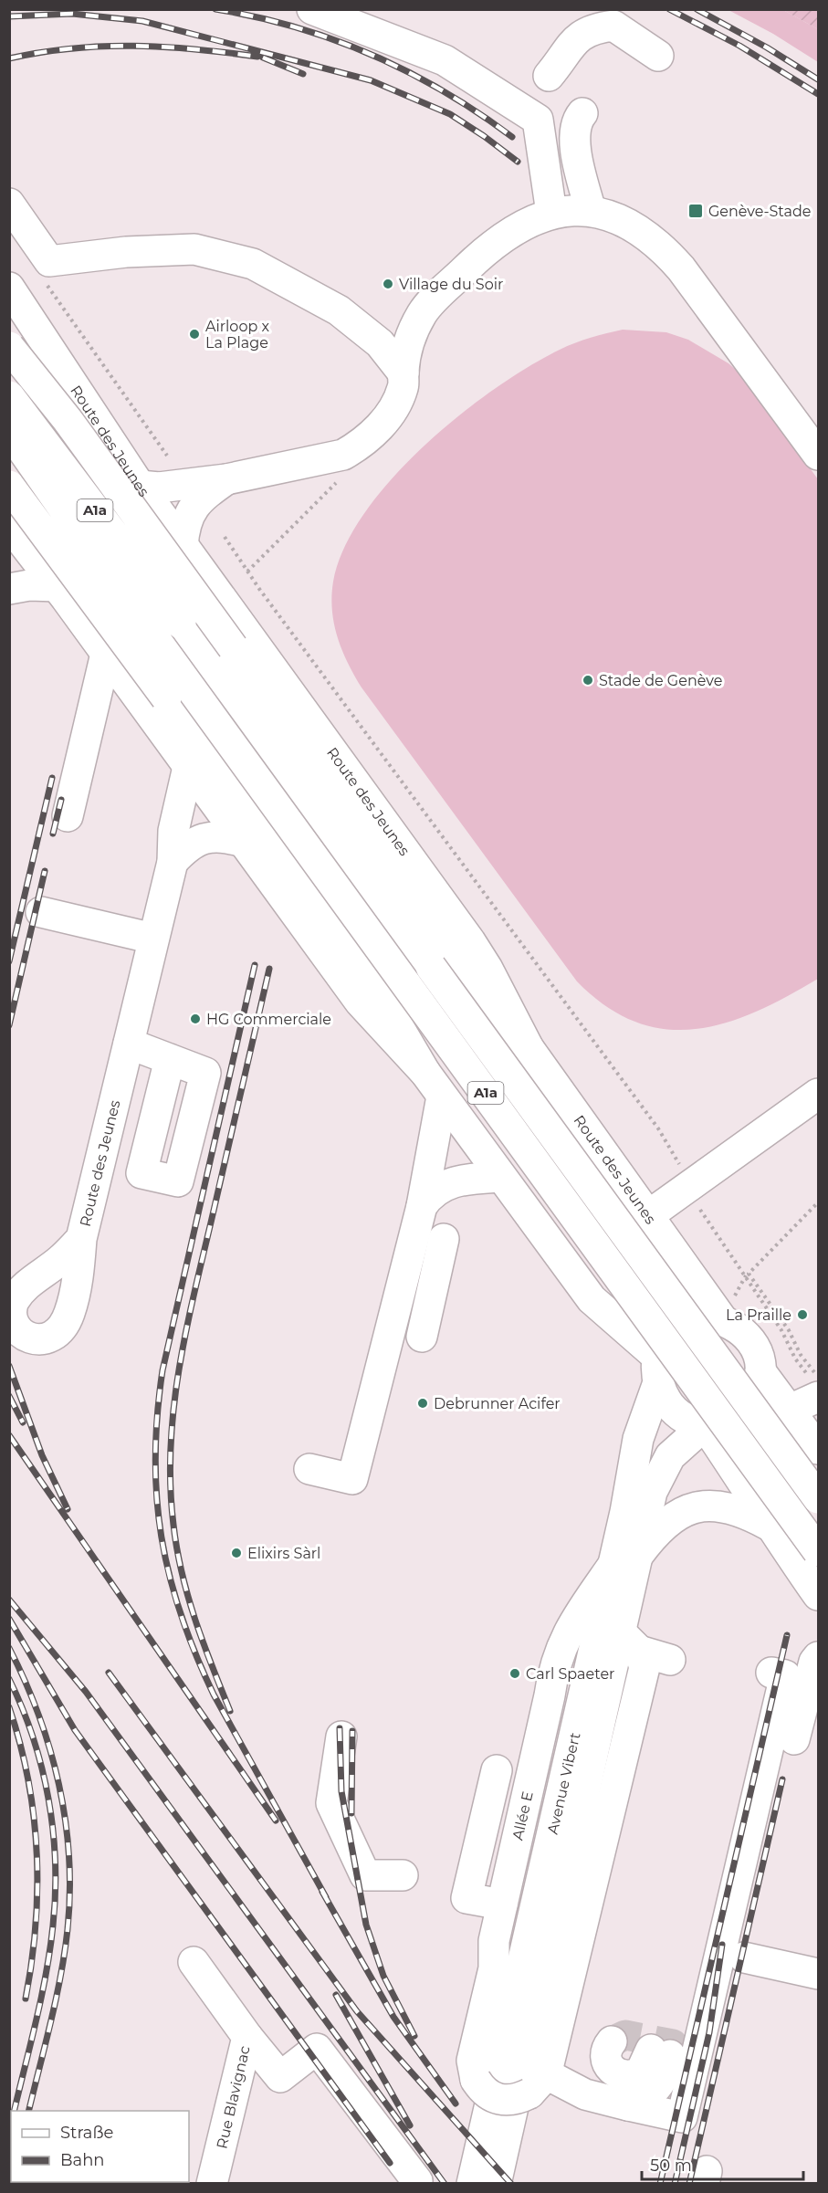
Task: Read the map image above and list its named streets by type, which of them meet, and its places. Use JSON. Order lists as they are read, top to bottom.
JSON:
{
  "streets": {
    "main road": [
      "Route des Jeunes",
      "A1a",
      "Avenue Vibert",
      "Allée E",
      "Rue Blavignac"
    ]
  },
  "crossings": [
    ["Route des Jeunes", "Avenue Vibert"],
    ["Avenue Vibert", "Allée E"]
  ],
  "places": {
    "transit": ["Genève-Stade"],
    "other": [
      "Village du Soir",
      "Airloop x La Plage",
      "Stade de Genève",
      "HG Commerciale",
      "La Praille",
      "Debrunner Acifer",
      "Elixirs Sàrl",
      "Carl Spaeter"
    ]
  },
  "legend": ["Straße", "Bahn"],
  "scale_bar": "50 m"
}
